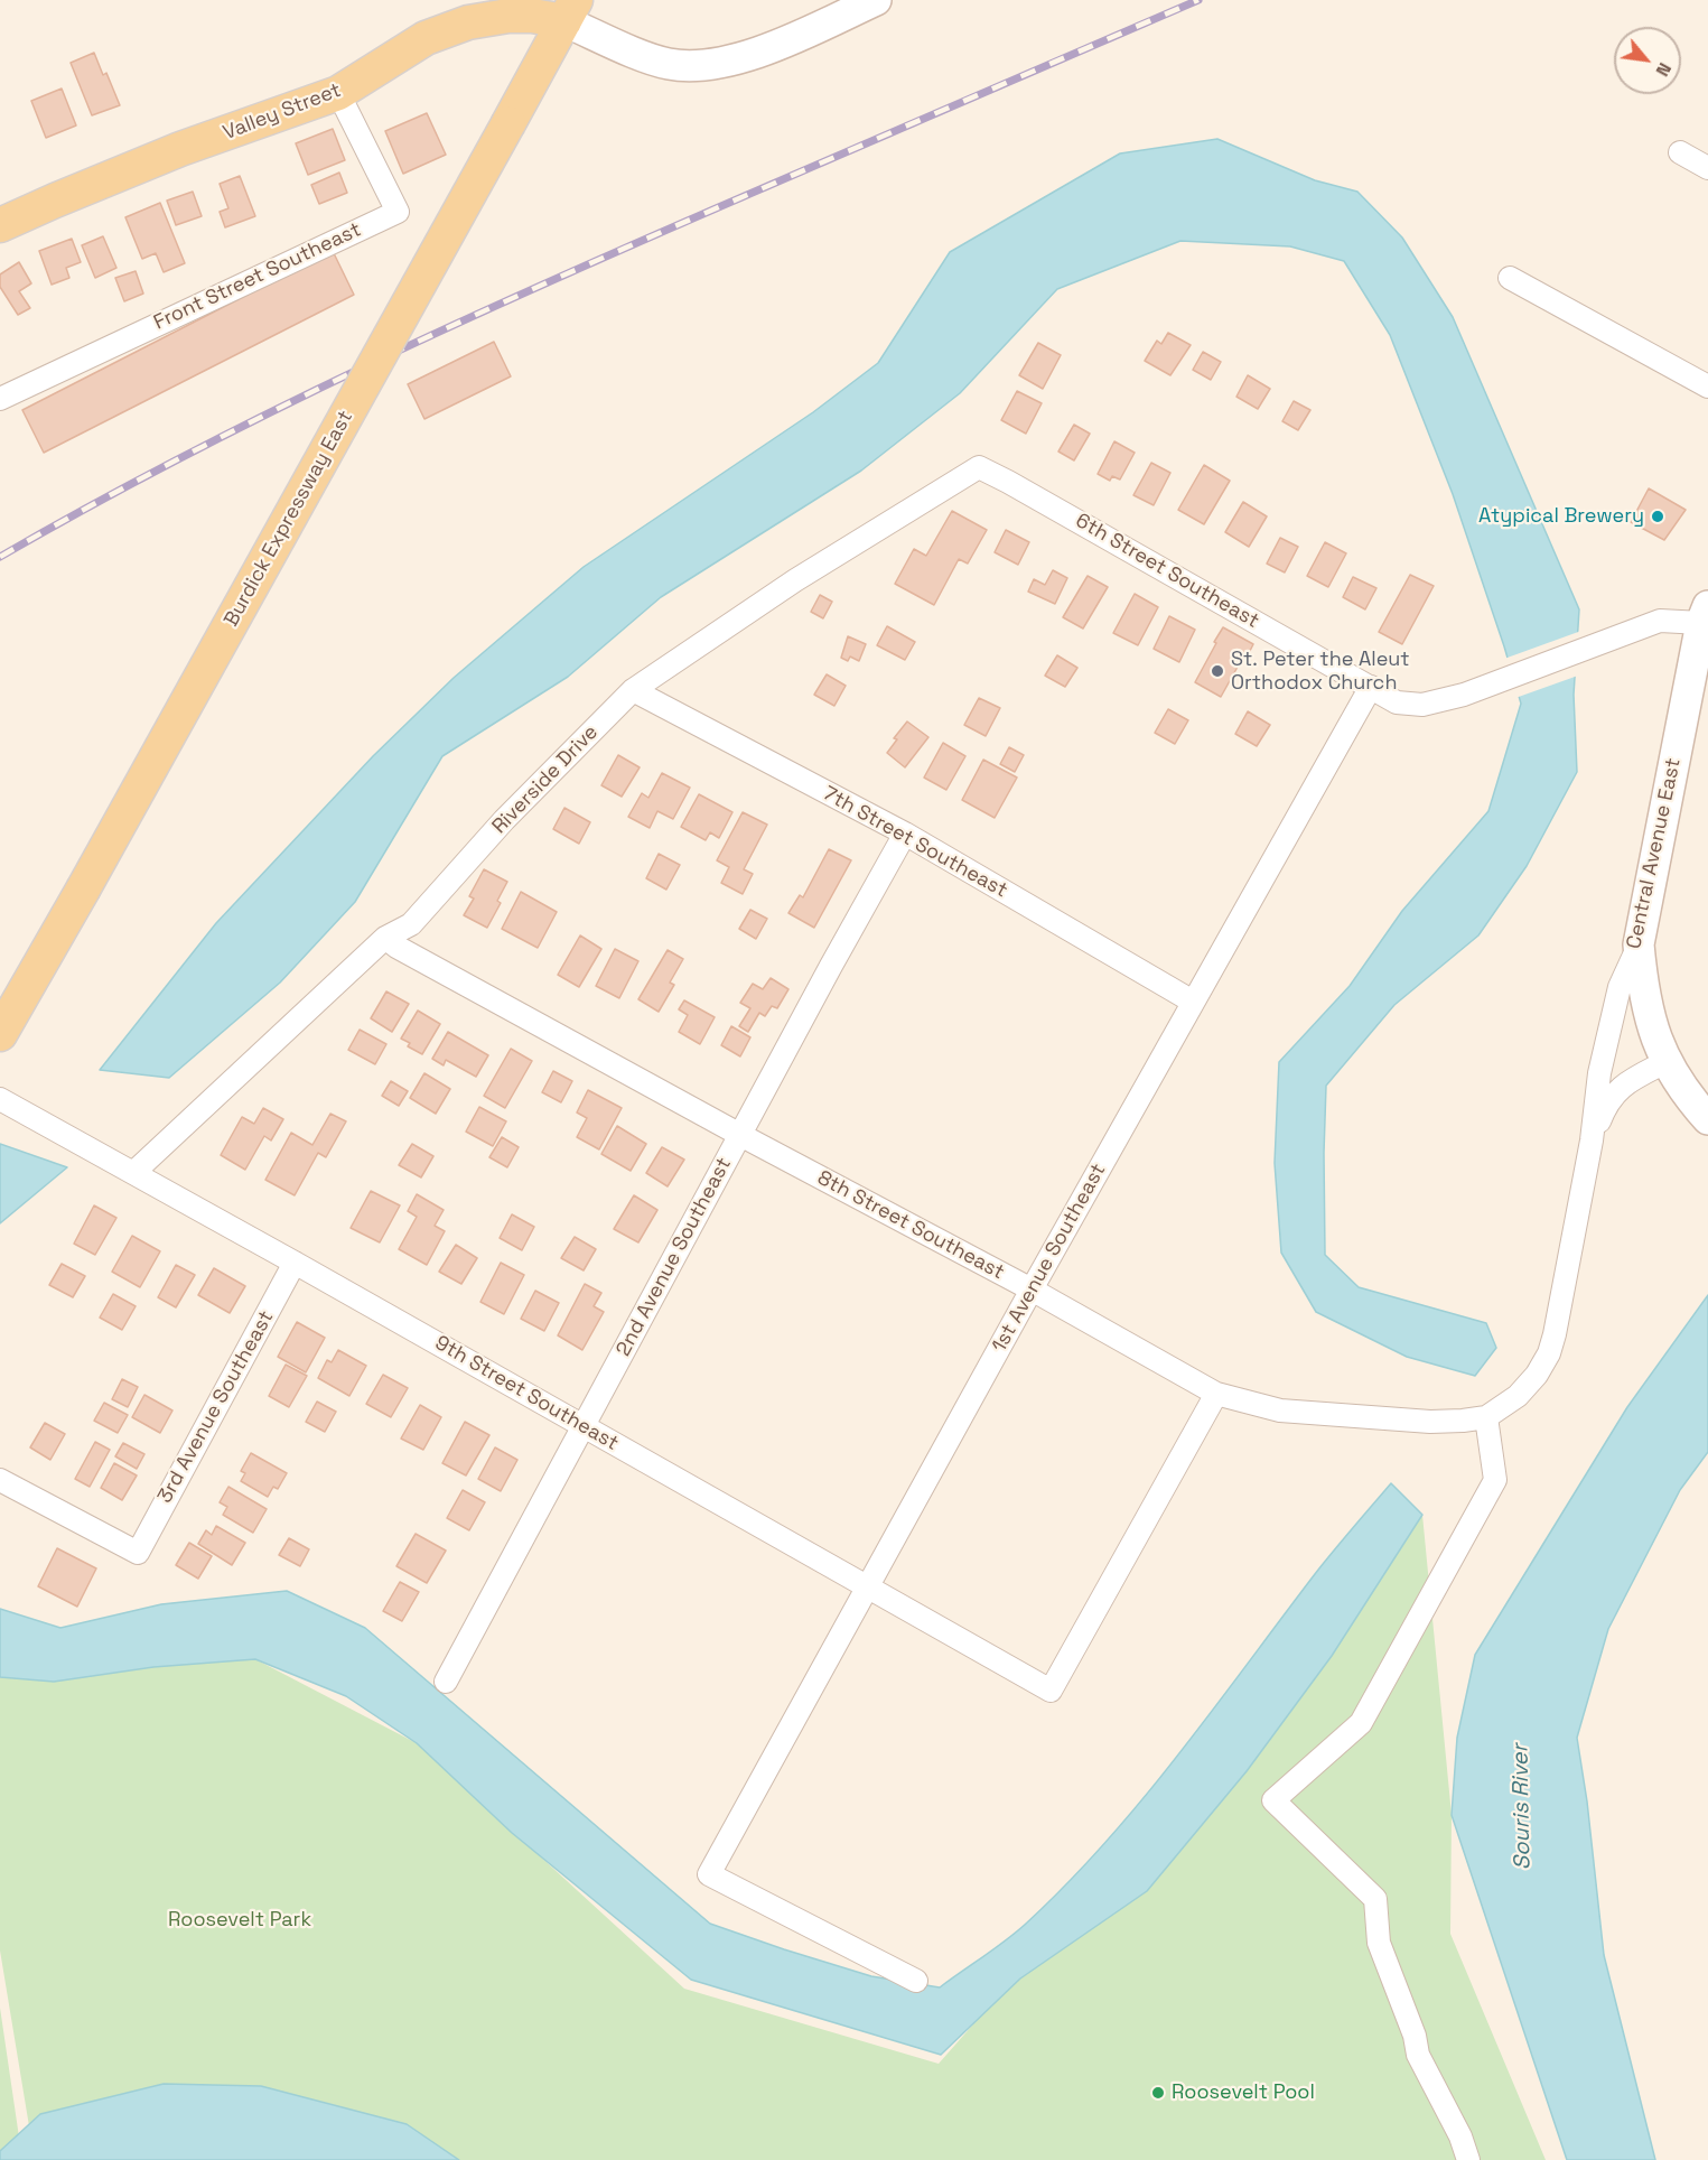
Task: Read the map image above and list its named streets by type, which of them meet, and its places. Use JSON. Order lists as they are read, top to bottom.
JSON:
{
  "streets": {
    "main road": ["Valley Street", "Burdick Expressway East"],
    "street": [
      "Front Street Southeast",
      "6th Street Southeast",
      "Riverside Drive",
      "7th Street Southeast",
      "Central Avenue East",
      "8th Street Southeast",
      "2nd Avenue Southeast",
      "1st Avenue Southeast",
      "9th Street Southeast",
      "3rd Avenue Southeast"
    ]
  },
  "crossings": [
    ["Valley Street", "Front Street Southeast"],
    ["Valley Street", "Burdick Expressway East"],
    ["6th Street Southeast", "Riverside Drive"],
    ["6th Street Southeast", "Central Avenue East"],
    ["6th Street Southeast", "1st Avenue Southeast"],
    ["Riverside Drive", "7th Street Southeast"],
    ["Riverside Drive", "8th Street Southeast"],
    ["Riverside Drive", "9th Street Southeast"],
    ["7th Street Southeast", "2nd Avenue Southeast"],
    ["7th Street Southeast", "1st Avenue Southeast"],
    ["Central Avenue East", "8th Street Southeast"],
    ["8th Street Southeast", "2nd Avenue Southeast"],
    ["8th Street Southeast", "1st Avenue Southeast"],
    ["8th Street Southeast", "9th Street Southeast"],
    ["2nd Avenue Southeast", "9th Street Southeast"],
    ["1st Avenue Southeast", "9th Street Southeast"],
    ["9th Street Southeast", "3rd Avenue Southeast"]
  ],
  "water": ["Souris River"],
  "parks": ["Roosevelt Park"],
  "places": ["Atypical Brewery", "St. Peter the Aleut Orthodox Church", "Roosevelt Pool"],
  "north": "bottom right"
}
